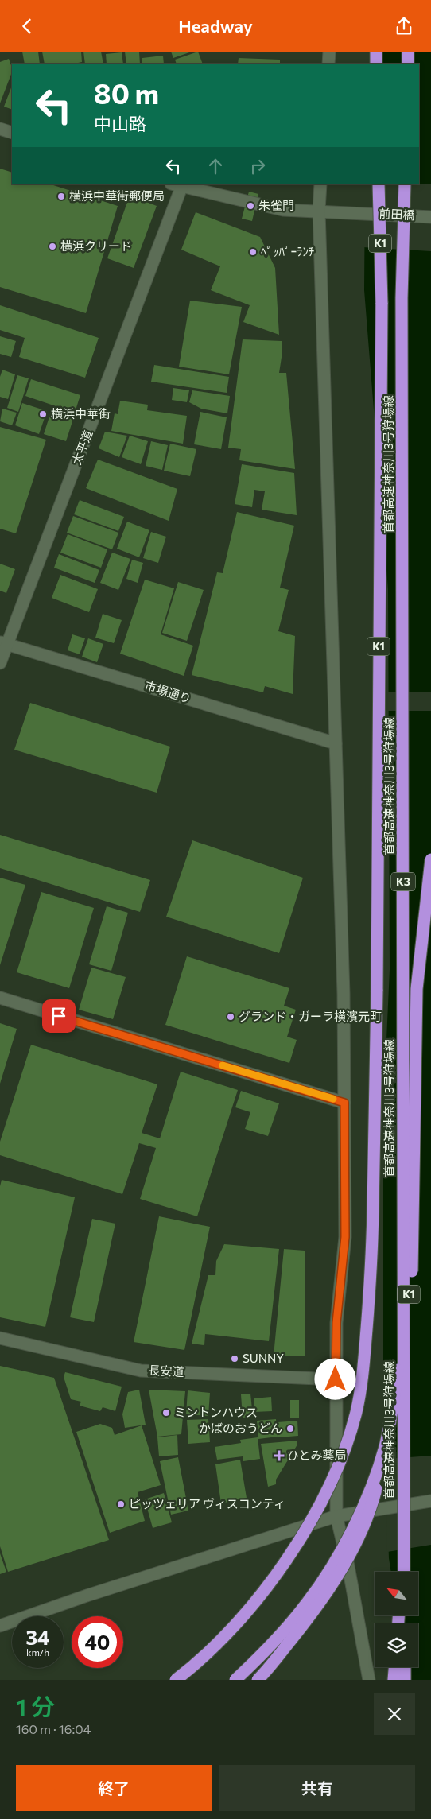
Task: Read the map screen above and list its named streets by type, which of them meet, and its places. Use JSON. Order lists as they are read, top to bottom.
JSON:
{
  "streets": {
    "highway": ["K1", "首都高速神奈川3号狩場線", "K3"],
    "street": [
      "前田橋",
      "太平道",
      "市場通り",
      "長安道"
    ]
  },
  "crossings": [
    ["前田橋", "太平道"],
    ["太平道", "市場通り"]
  ],
  "places": {
    "other": [
      "横浜中華街郵便局",
      "朱雀門",
      "横浜クリード",
      "ﾍﾟｯﾊﾟｰﾗﾝﾁ",
      "横浜中華街",
      "グランド・ガーラ横濱元町",
      "SUNNY",
      "ミントンハウス",
      "かばのおうどん",
      "ピッツェリア ヴィスコンティ"
    ],
    "health": ["ひとみ薬局"]
  },
  "north": "top left",
  "page": {
    "header": "Headway",
    "turn": ["80 m", "中山路"],
    "speed": "34 km/h",
    "limit": "40",
    "heading": ["1 分", "160 m · 16:04"],
    "buttons": ["終了", "共有"]
  }
}
